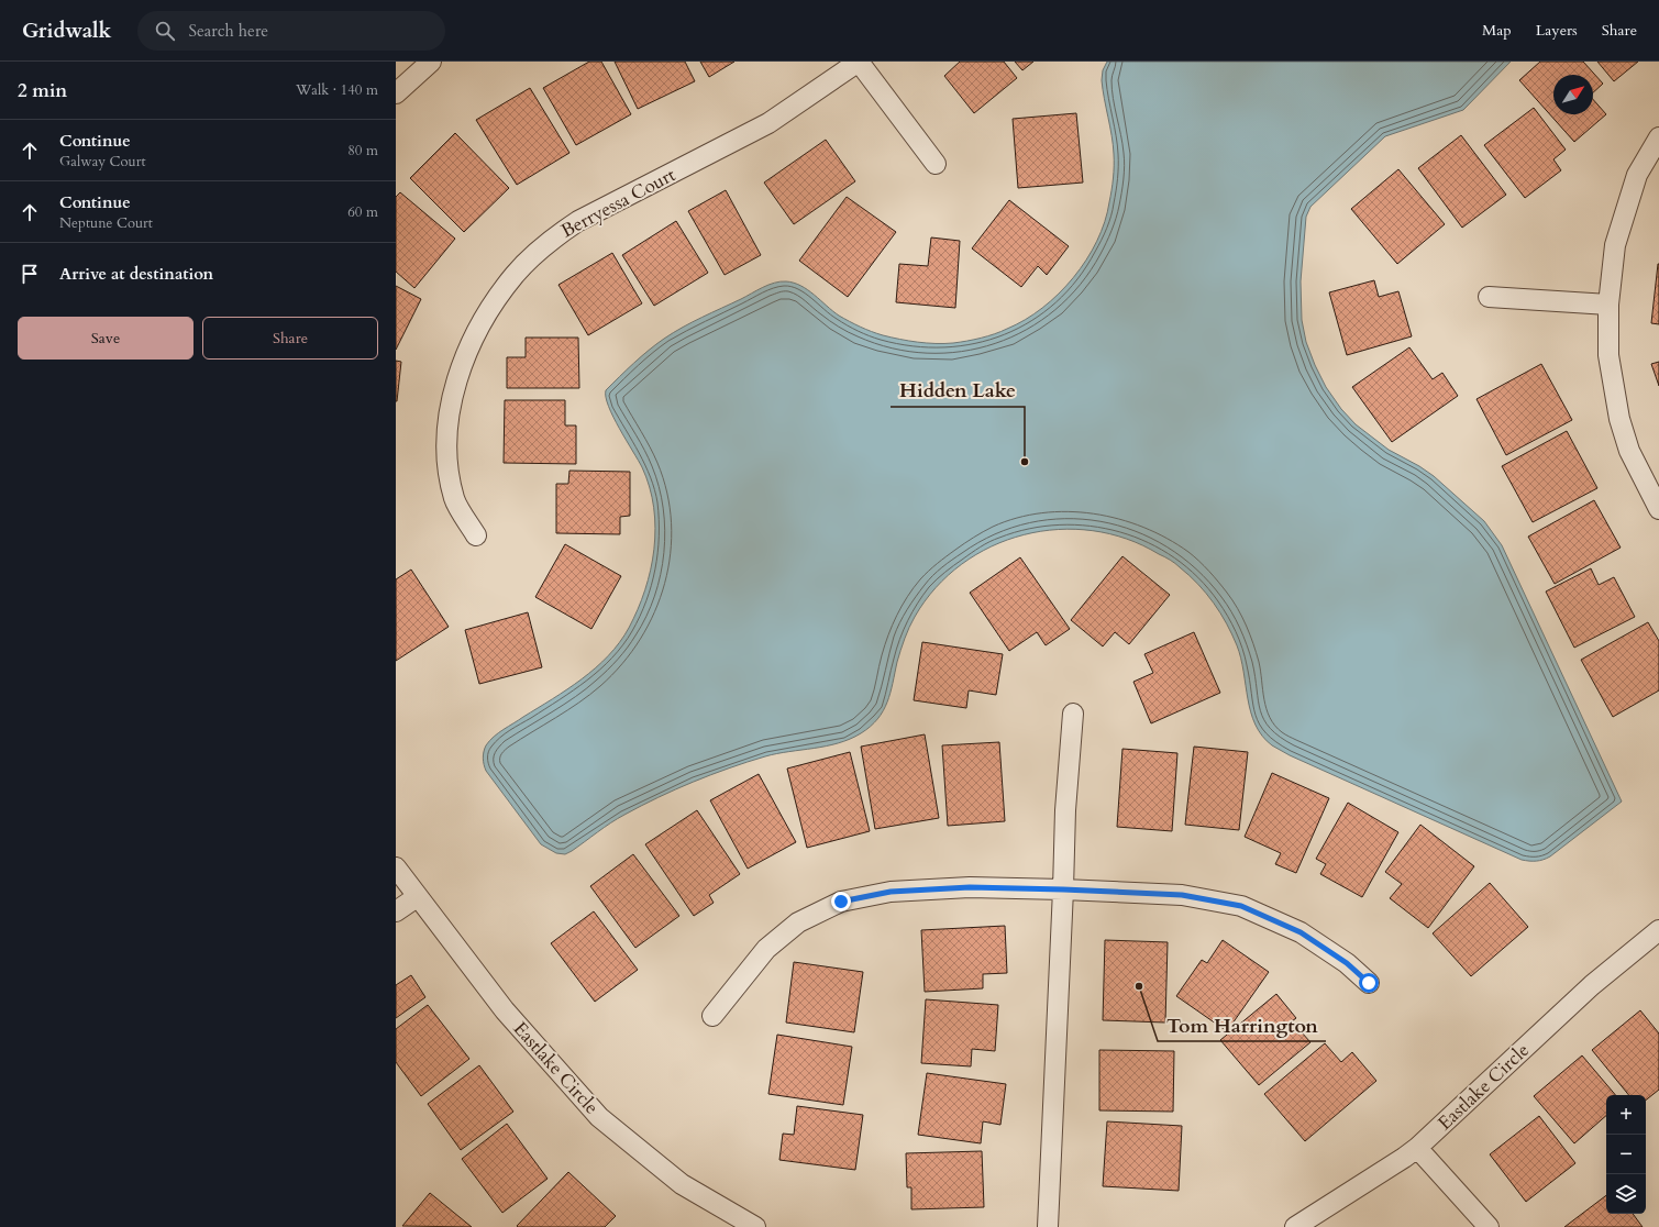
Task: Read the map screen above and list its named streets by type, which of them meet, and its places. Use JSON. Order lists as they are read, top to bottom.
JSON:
{
  "streets": {
    "street": ["Berryessa Court", "Eastlake Circle"]
  },
  "places": ["Hidden Lake", "Tom Harrington"],
  "north": "top right",
  "page": {
    "header": "Gridwalk",
    "search": "Search here",
    "nav": ["Map", "Layers", "Share"],
    "heading": ["2 min", "Walk · 140 m"],
    "list": [
      ["Continue", "Galway Court", "80 m"],
      ["Continue", "Neptune Court", "60 m"],
      "Arrive at destination"
    ],
    "buttons": ["Save", "Share"],
    "map_buttons": ["+", "−"]
  }
}
